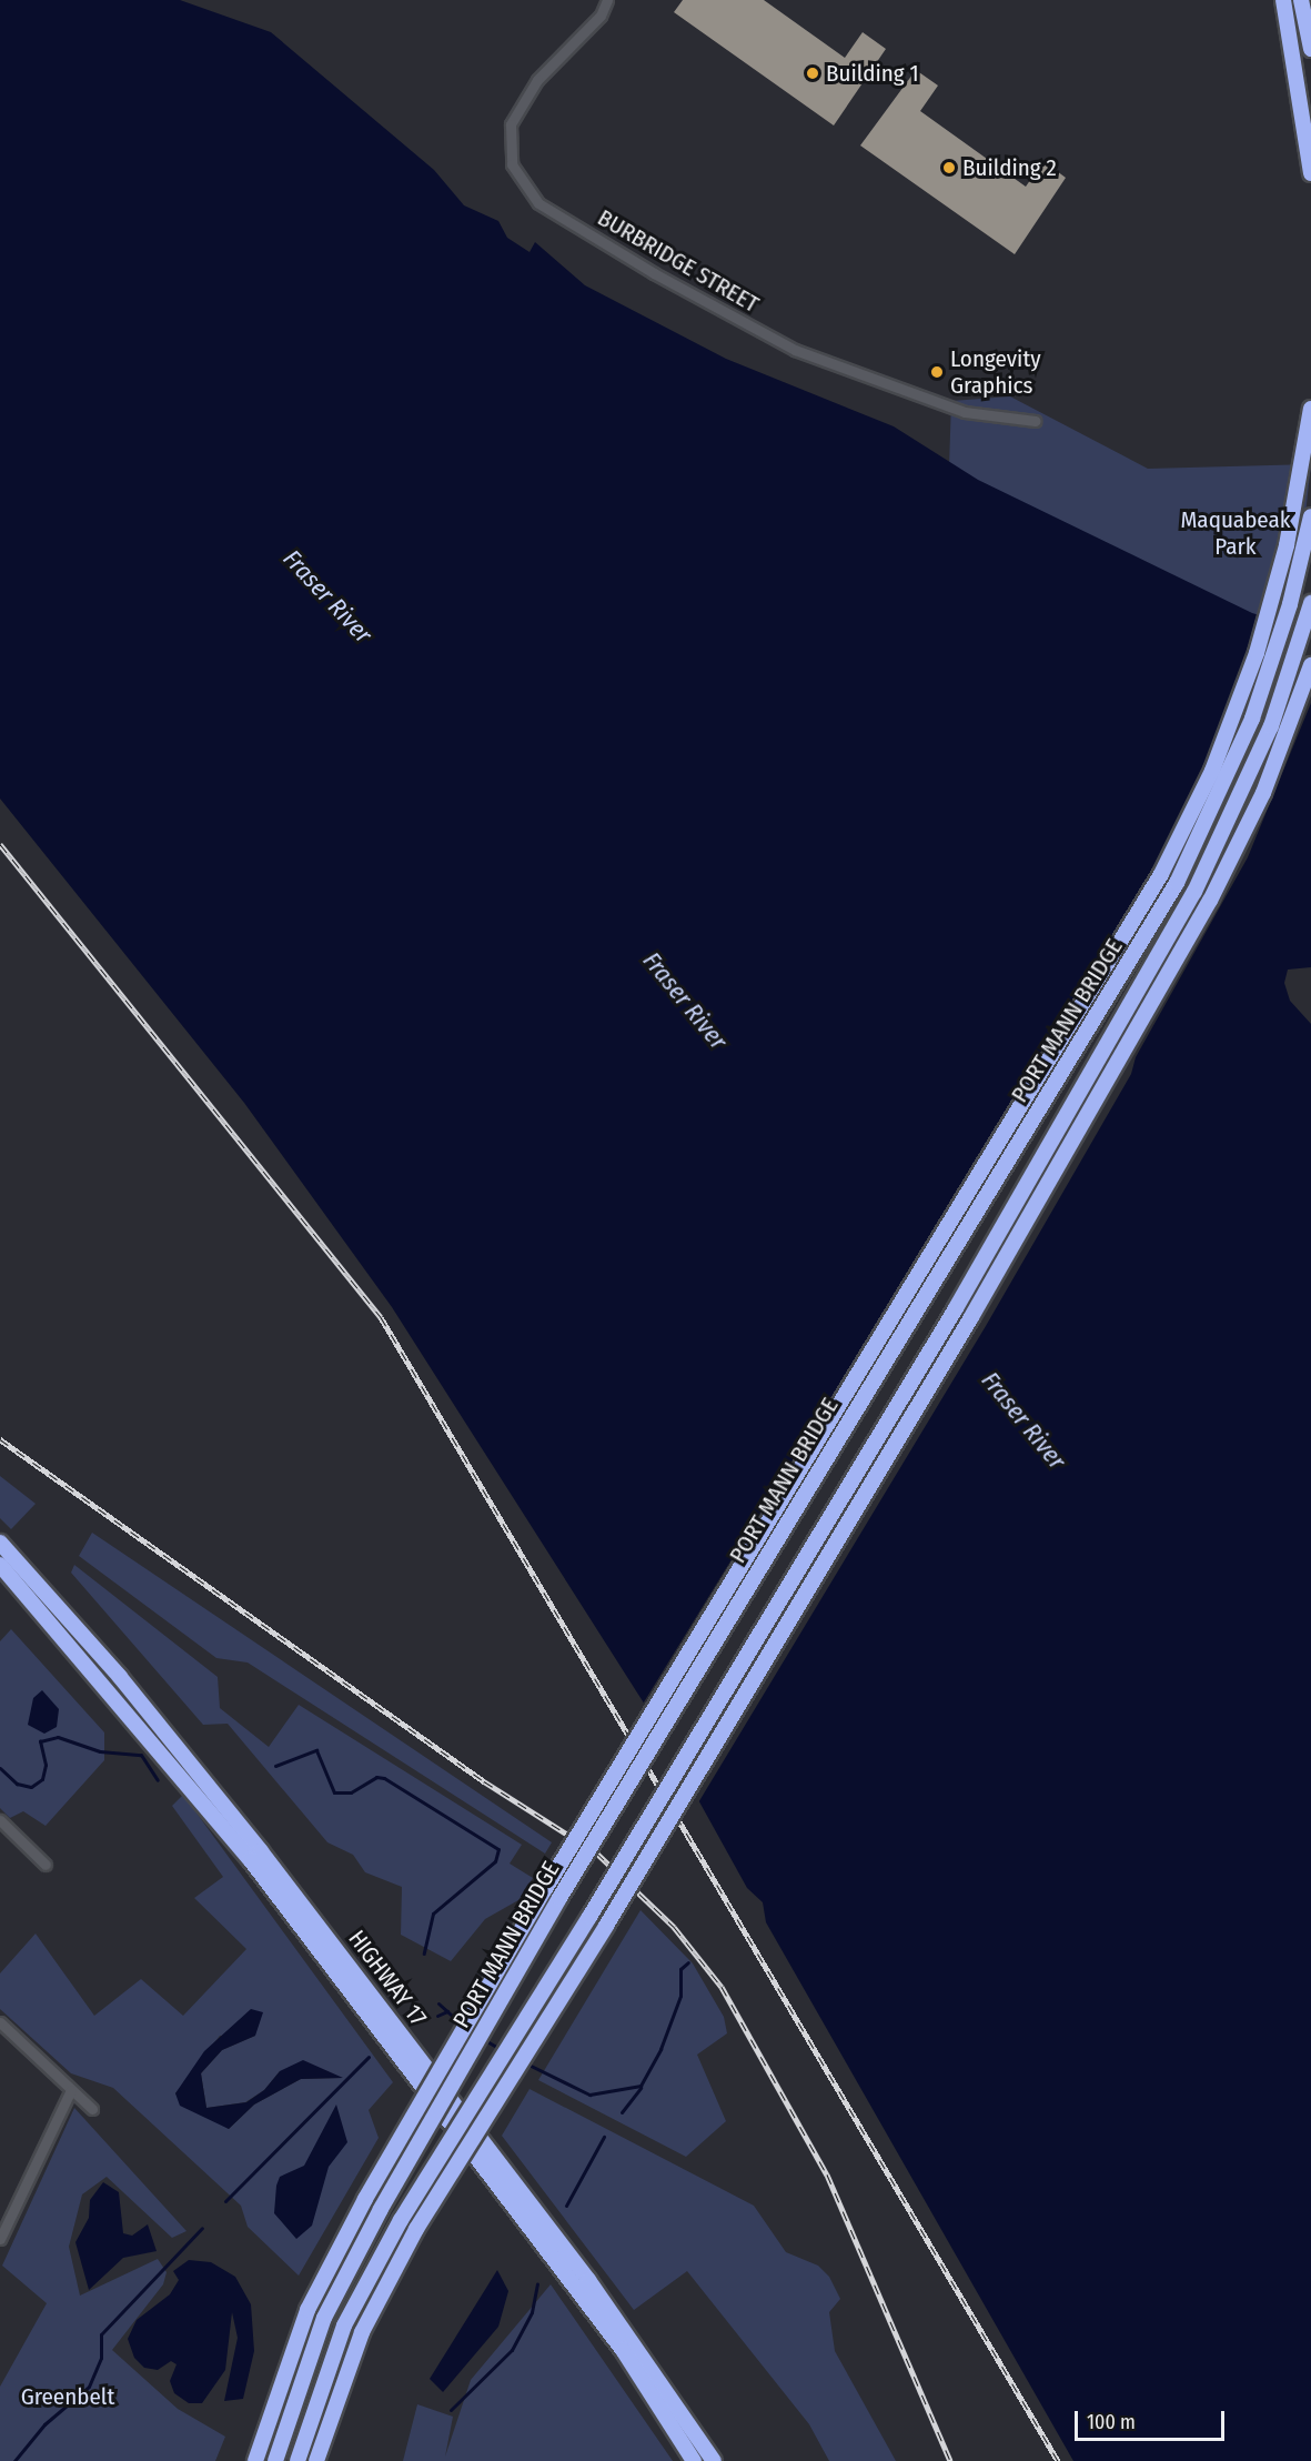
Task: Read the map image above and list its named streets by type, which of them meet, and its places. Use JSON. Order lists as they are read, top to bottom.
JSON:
{
  "streets": {
    "highway": ["PORT MANN BRIDGE", "HIGHWAY 17"],
    "street": ["BURBRIDGE STREET"]
  },
  "water": ["Fraser River"],
  "parks": ["Maquabeak Park", "Greenbelt"],
  "places": ["Building 1", "Building 2", "Longevity Graphics"],
  "scale_bar": "100 m"
}
